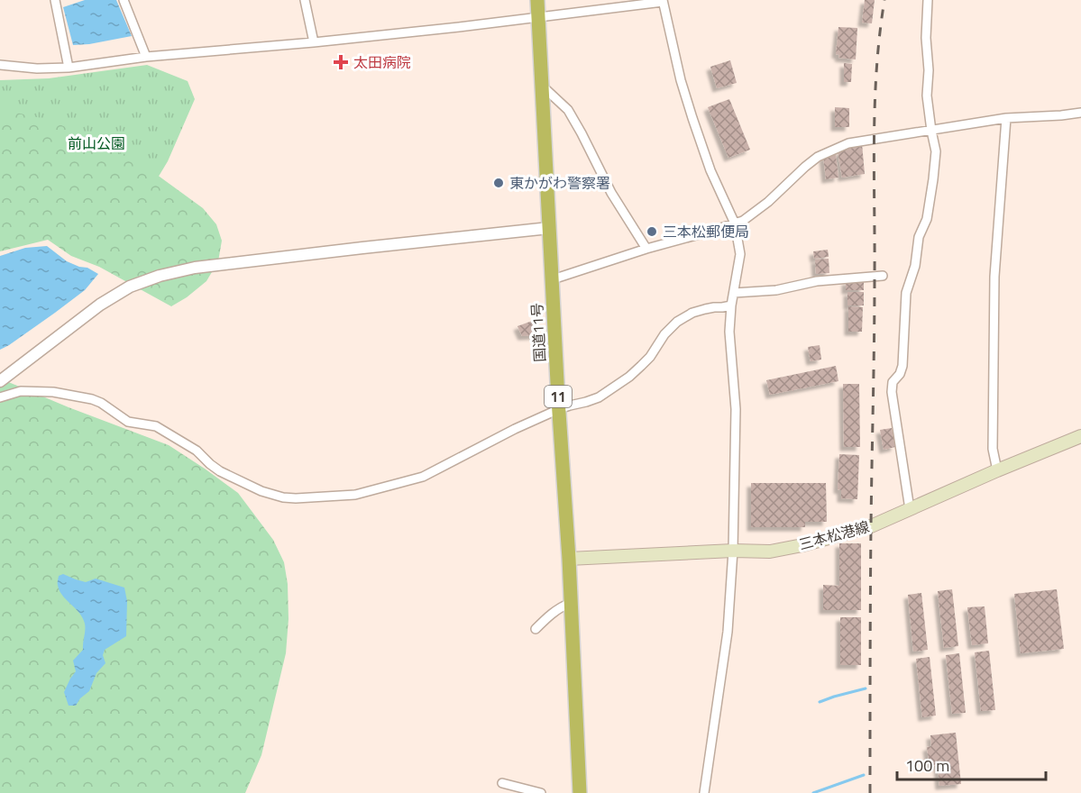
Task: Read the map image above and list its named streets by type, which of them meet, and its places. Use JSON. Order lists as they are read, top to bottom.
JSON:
{
  "streets": {
    "highway": ["国道11号", "11"],
    "main road": ["三本松港線"]
  },
  "crossings": [
    ["国道11号", "三本松港線"]
  ],
  "parks": ["前山公園"],
  "places": {
    "health": ["太田病院"],
    "other": ["東かがわ警察署", "三本松郵便局"]
  },
  "scale_bar": "100 m"
}
